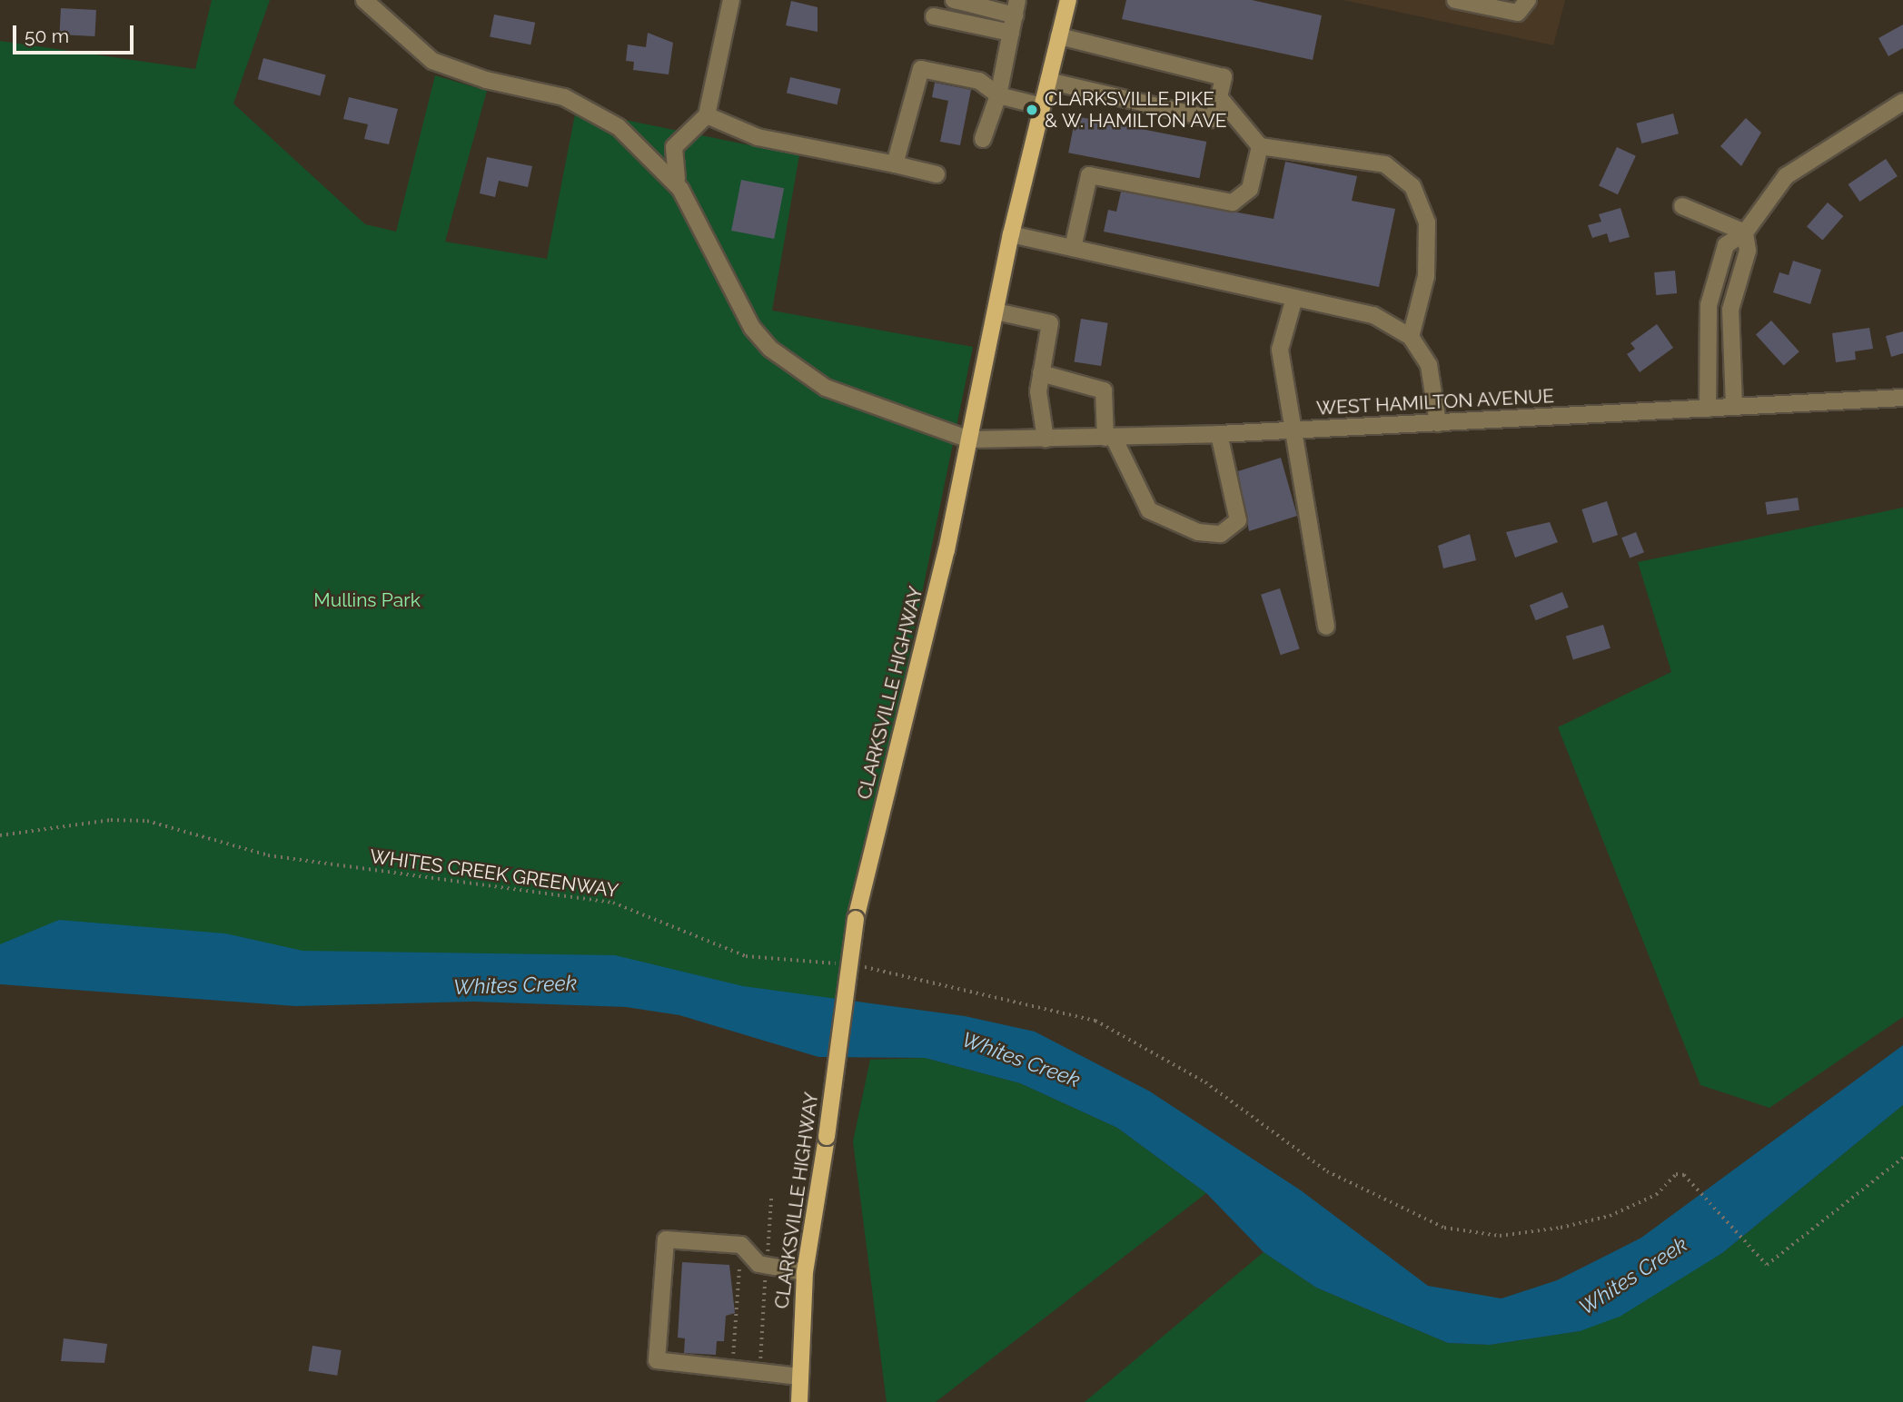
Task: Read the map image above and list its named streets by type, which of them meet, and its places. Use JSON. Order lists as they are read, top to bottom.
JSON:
{
  "streets": {
    "main road": ["CLARKSVILLE HIGHWAY"],
    "street": ["WEST HAMILTON AVENUE"],
    "path": ["WHITES CREEK GREENWAY"]
  },
  "crossings": [
    ["WEST HAMILTON AVENUE", "CLARKSVILLE HIGHWAY"]
  ],
  "water": ["Whites Creek"],
  "parks": ["Mullins Park"],
  "places": ["CLARKSVILLE PIKE & W. HAMILTON AVE"],
  "scale_bar": "50 m"
}
